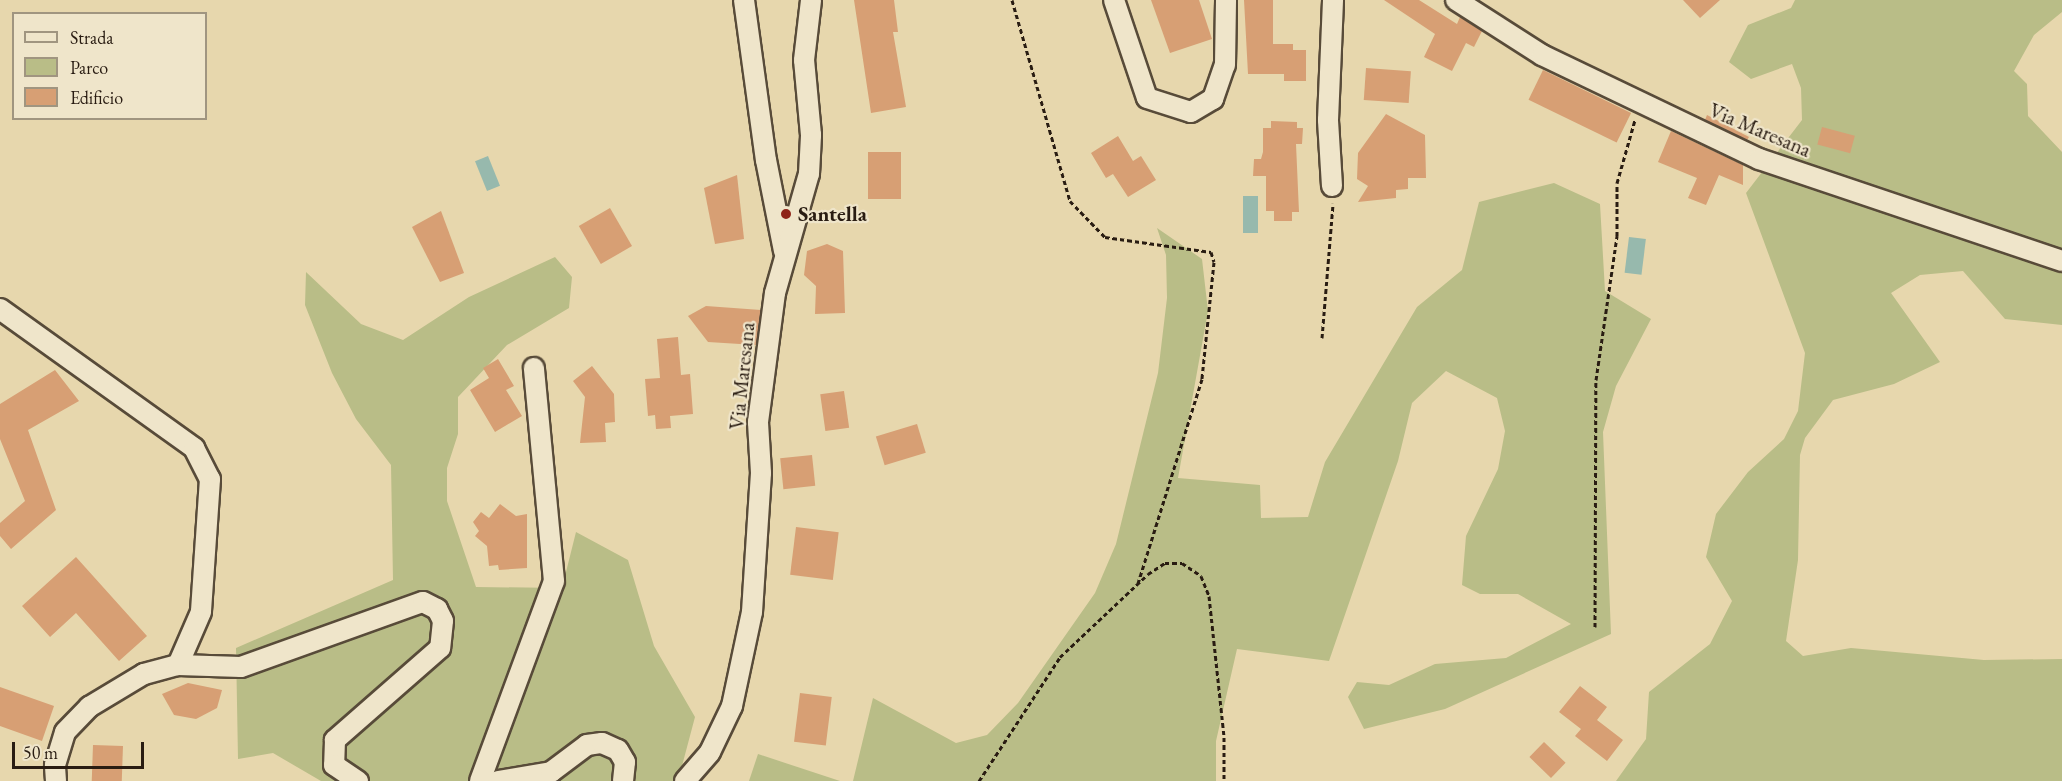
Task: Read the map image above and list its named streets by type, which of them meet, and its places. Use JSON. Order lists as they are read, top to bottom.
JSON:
{
  "streets": {
    "street": ["Via Maresana"]
  },
  "places": ["Santella"],
  "legend": ["Strada", "Parco", "Edificio"],
  "scale_bar": "50 m"
}
